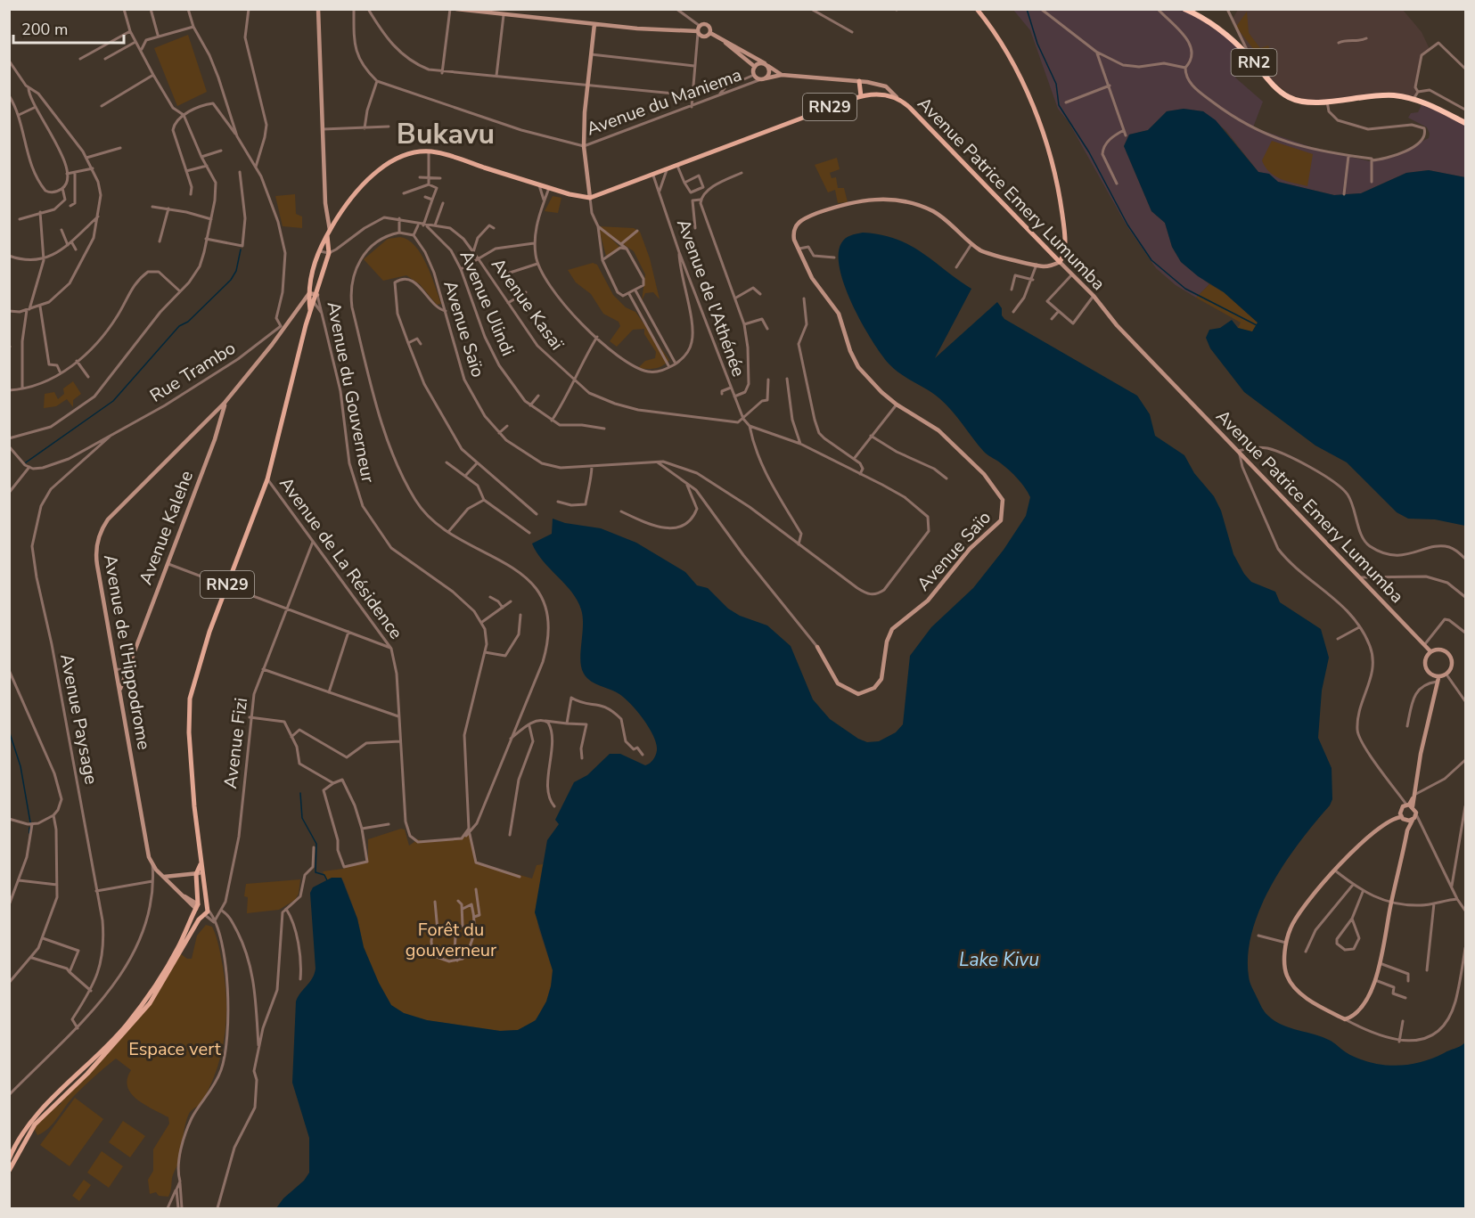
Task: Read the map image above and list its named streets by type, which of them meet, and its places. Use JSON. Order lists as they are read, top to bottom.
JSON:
{
  "streets": {
    "highway": ["RN2"],
    "main road": ["RN29", "Avenue Patrice Emery Lumumba"],
    "street": [
      "Avenue du Maniema",
      "Avenue de l'Athénée",
      "Avenue Ulindi",
      "Avenue Kasaï",
      "Avenue Saïo",
      "Rue Trambo",
      "Avenue du Gouverneur",
      "Avenue Kalehe",
      "Avenue de La Résidence",
      "Avenue de l'Hippodrome",
      "Avenue Paysage",
      "Avenue Fizi"
    ]
  },
  "crossings": [
    ["RN29", "Avenue Patrice Emery Lumumba"],
    ["RN29", "Avenue du Gouverneur"],
    ["RN29", "Avenue de La Résidence"],
    ["RN29", "Avenue de l'Hippodrome"],
    ["Avenue Patrice Emery Lumumba", "Avenue de l'Athénée"],
    ["Avenue Patrice Emery Lumumba", "Avenue Saïo"],
    ["Avenue de l'Athénée", "Avenue Kasaï"],
    ["Avenue Ulindi", "Avenue Kasaï"],
    ["Rue Trambo", "Avenue de l'Hippodrome"],
    ["Rue Trambo", "Avenue Paysage"],
    ["Avenue Kalehe", "Avenue de l'Hippodrome"],
    ["Avenue de La Résidence", "Avenue Fizi"]
  ],
  "districts": ["Bukavu"],
  "water": ["Lake Kivu"],
  "parks": ["Forêt du gouverneur", "Espace vert"],
  "scale_bar": "200 m"
}
